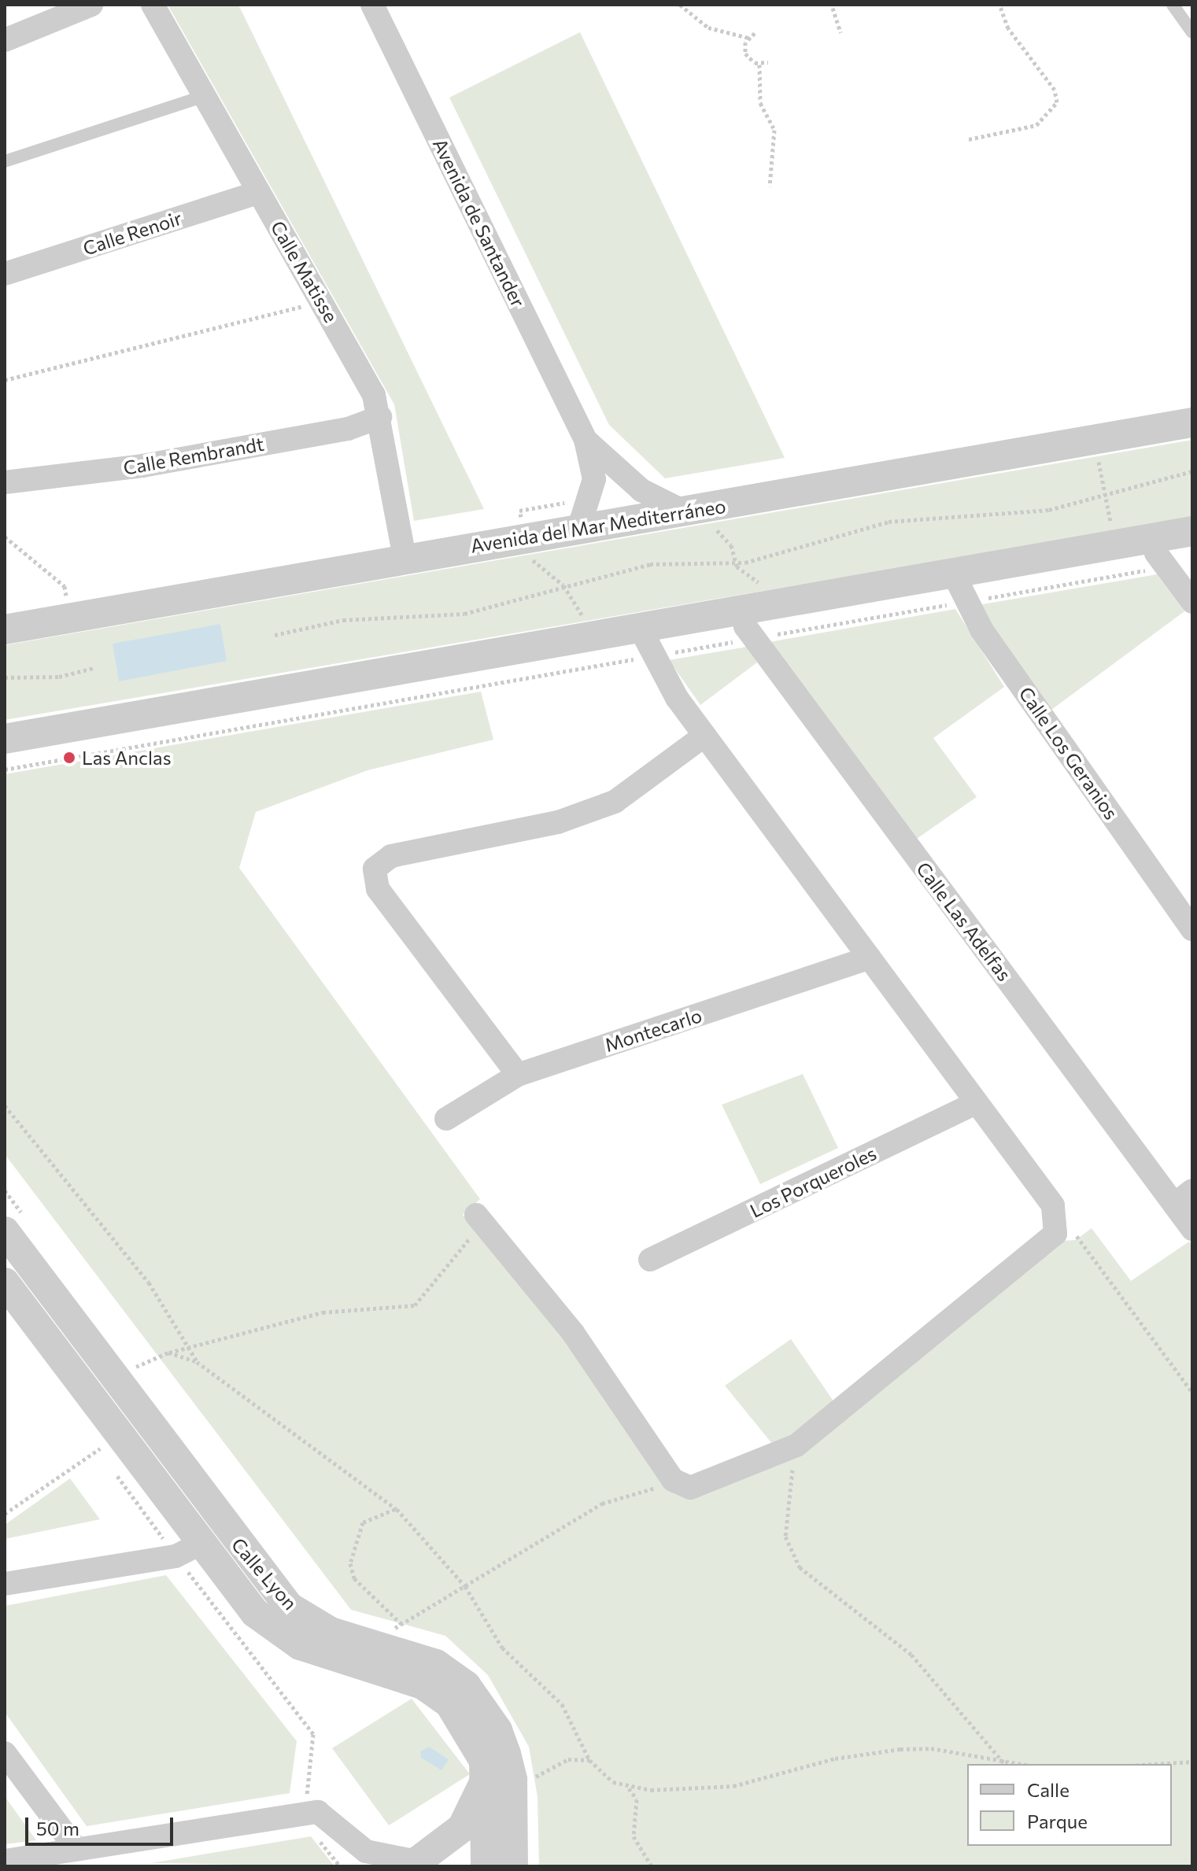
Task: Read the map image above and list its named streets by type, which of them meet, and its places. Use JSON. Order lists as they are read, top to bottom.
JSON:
{
  "streets": {
    "street": [
      "Avenida de Santander",
      "Calle Renoir",
      "Calle Matisse",
      "Calle Rembrandt",
      "Avenida del Mar Mediterráneo",
      "Calle Los Geranios",
      "Calle Las Adelfas",
      "Montecarlo",
      "Los Porqueroles",
      "Calle Lyon"
    ]
  },
  "crossings": [
    ["Avenida de Santander", "Avenida del Mar Mediterráneo"],
    ["Calle Renoir", "Calle Matisse"],
    ["Calle Matisse", "Calle Rembrandt"],
    ["Calle Matisse", "Avenida del Mar Mediterráneo"]
  ],
  "places": ["Las Anclas"],
  "legend": ["Calle", "Parque"],
  "scale_bar": "50 m"
}
